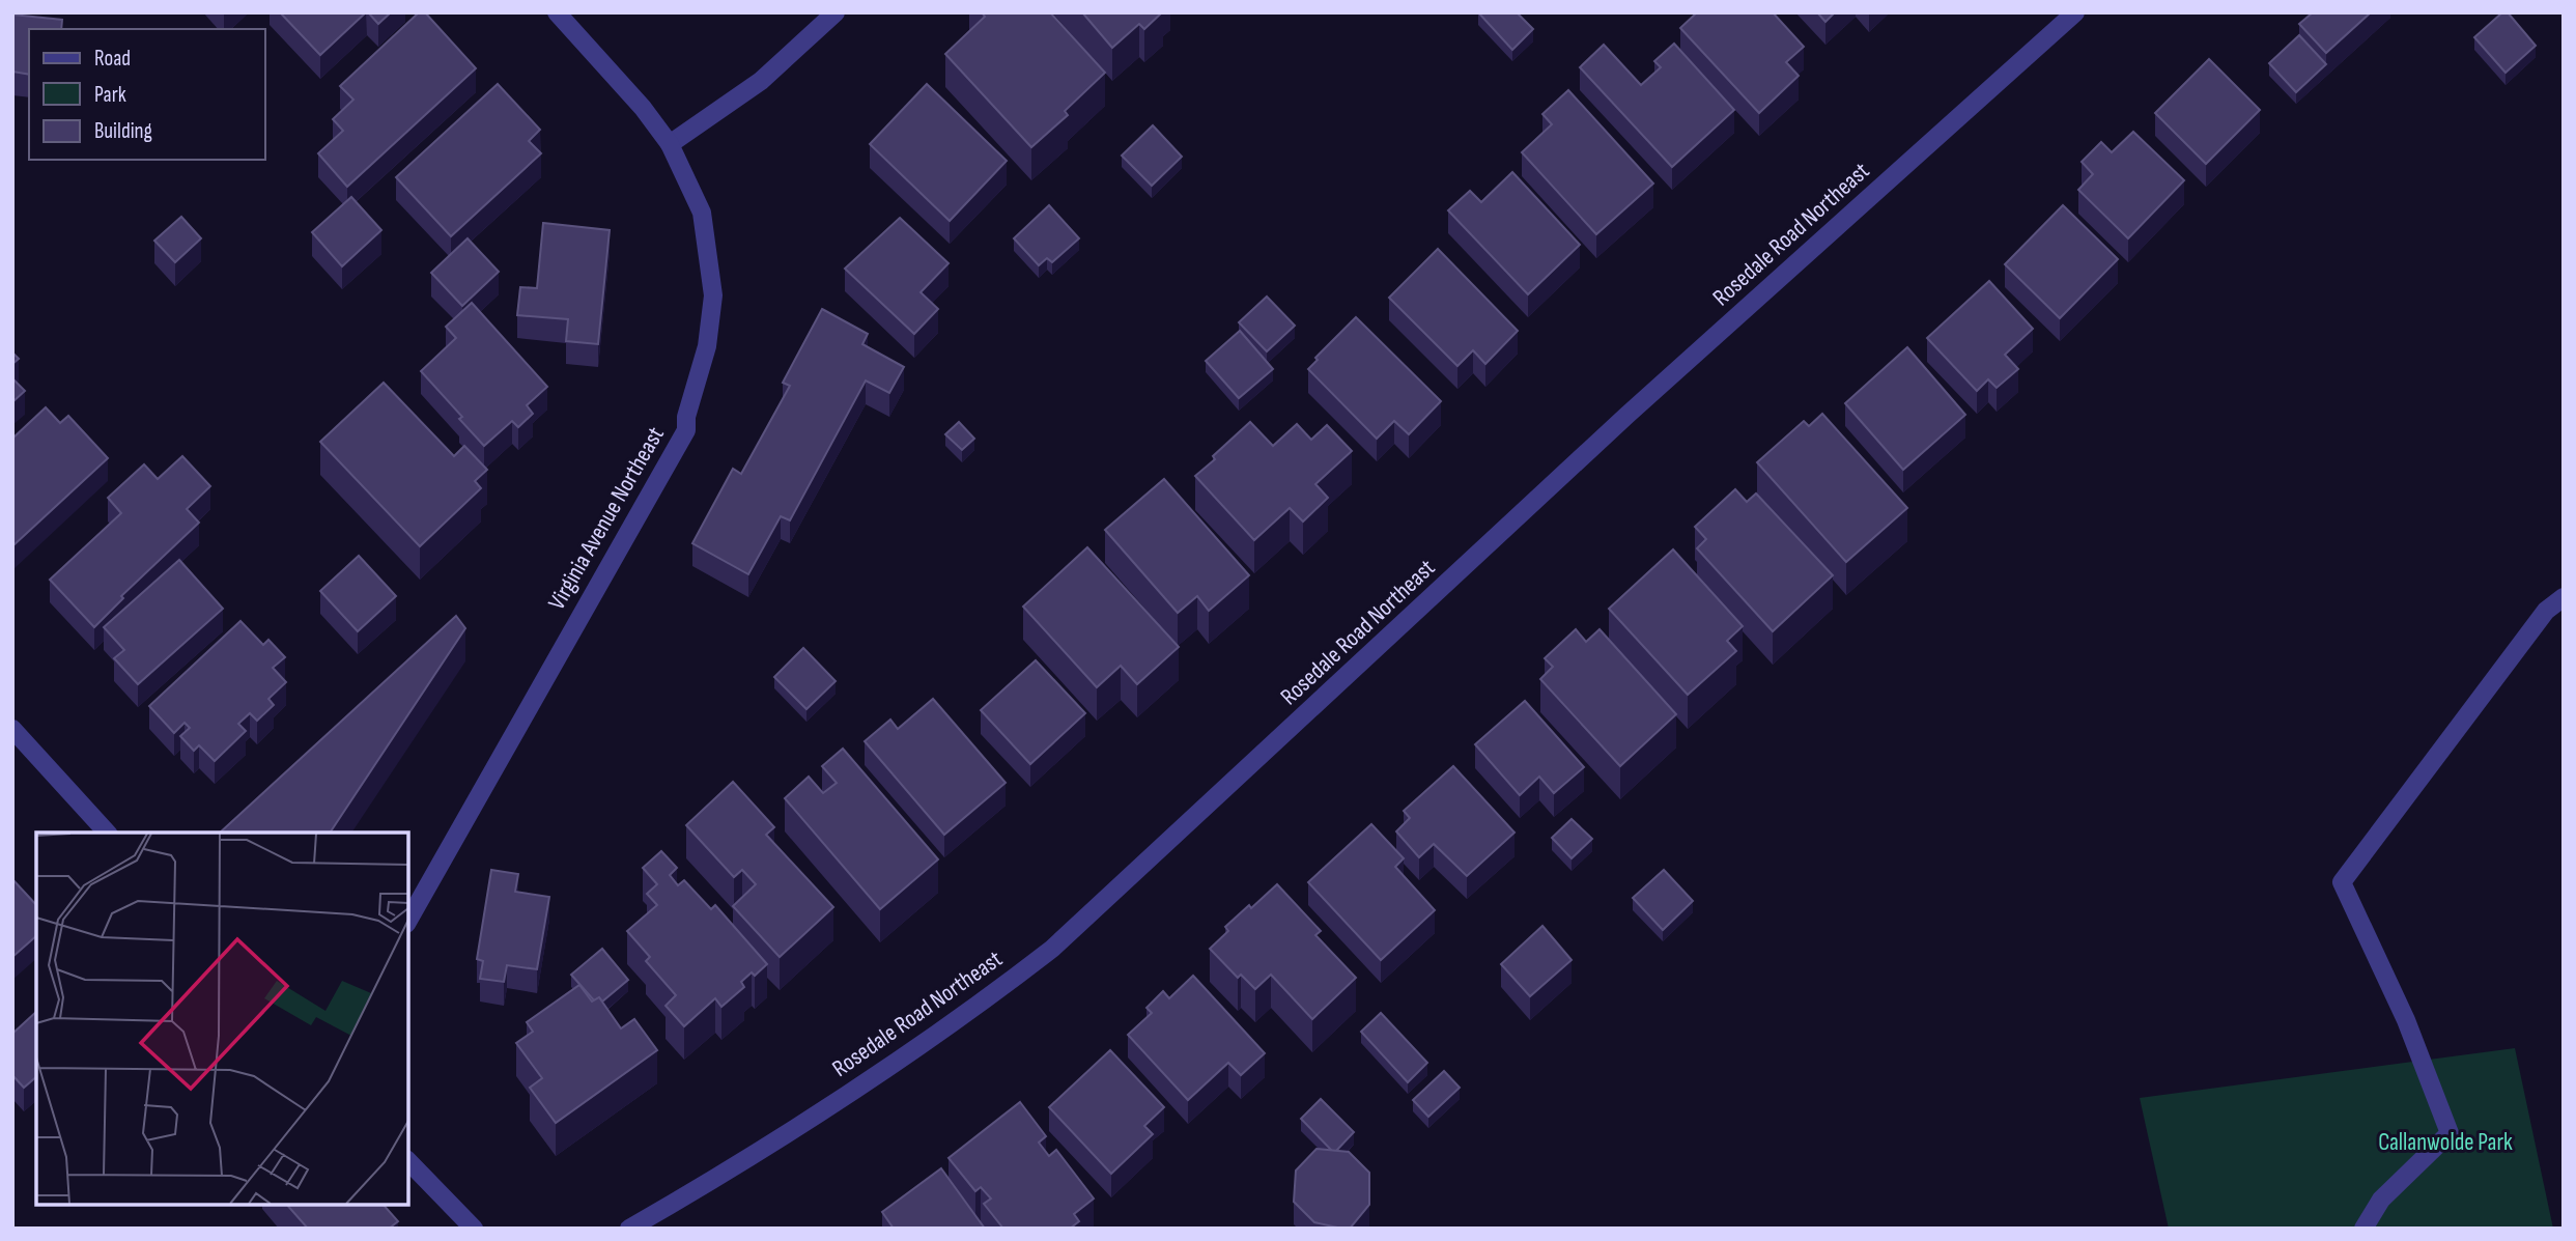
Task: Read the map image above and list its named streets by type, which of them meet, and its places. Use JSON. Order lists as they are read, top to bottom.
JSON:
{
  "streets": {
    "street": ["Rosedale Road Northeast", "Virginia Avenue Northeast"]
  },
  "parks": ["Callanwolde Park"],
  "legend": ["Road", "Park", "Building"]
}
